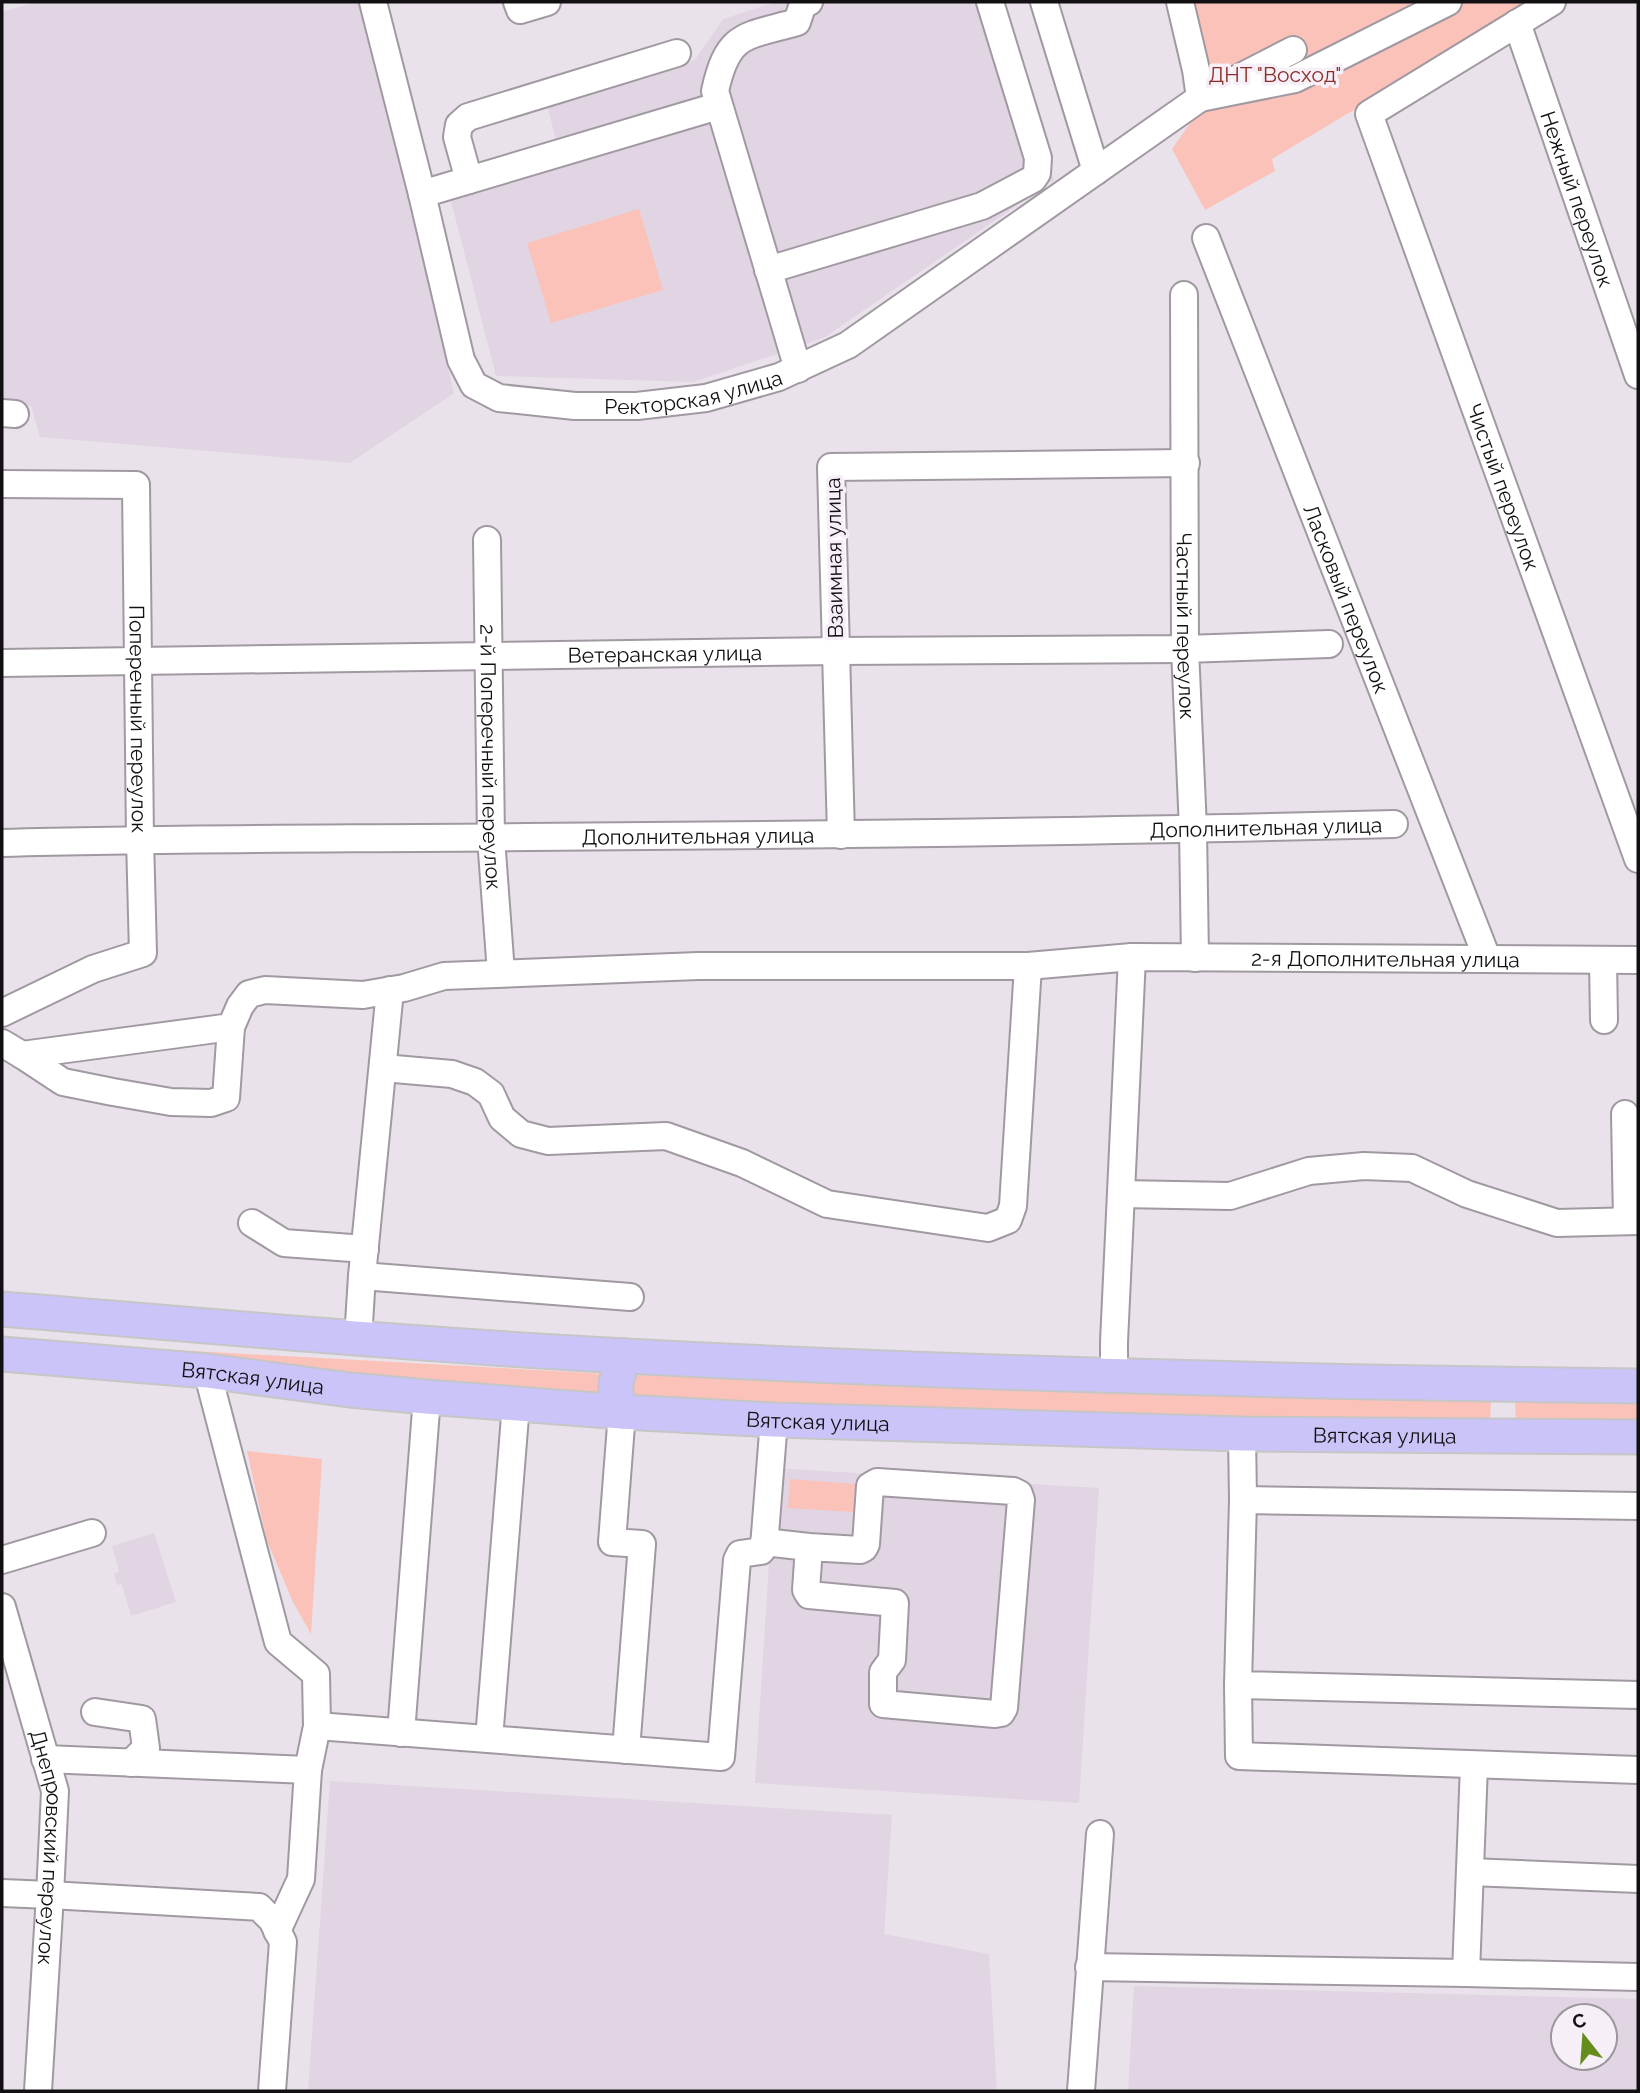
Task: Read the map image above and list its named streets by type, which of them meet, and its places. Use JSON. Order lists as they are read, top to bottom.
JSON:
{
  "streets": {
    "main road": ["Вятская улица"],
    "street": [
      "Нежный переулок",
      "Ректорская улица",
      "Чистый переулок",
      "Взаимная улица",
      "Ласковый переулок",
      "Частный переулок",
      "Ветеранская улица",
      "Поперечный переулок",
      "2-й Поперечный переулок",
      "Дополнительная улица",
      "2-я Дополнительная улица",
      "Днепровский переулок"
    ]
  },
  "crossings": [
    ["Нежный переулок", "Чистый переулок"],
    ["Взаимная улица", "Частный переулок"],
    ["Взаимная улица", "Ветеранская улица"],
    ["Взаимная улица", "Дополнительная улица"],
    ["Ласковый переулок", "2-я Дополнительная улица"],
    ["Частный переулок", "Ветеранская улица"],
    ["Частный переулок", "Дополнительная улица"],
    ["Частный переулок", "2-я Дополнительная улица"],
    ["Ветеранская улица", "Поперечный переулок"],
    ["Ветеранская улица", "2-й Поперечный переулок"],
    ["Поперечный переулок", "Дополнительная улица"],
    ["2-й Поперечный переулок", "Дополнительная улица"],
    ["2-й Поперечный переулок", "2-я Дополнительная улица"]
  ],
  "parks": ["ДНТ \"Восход\""],
  "north": "top"
}
